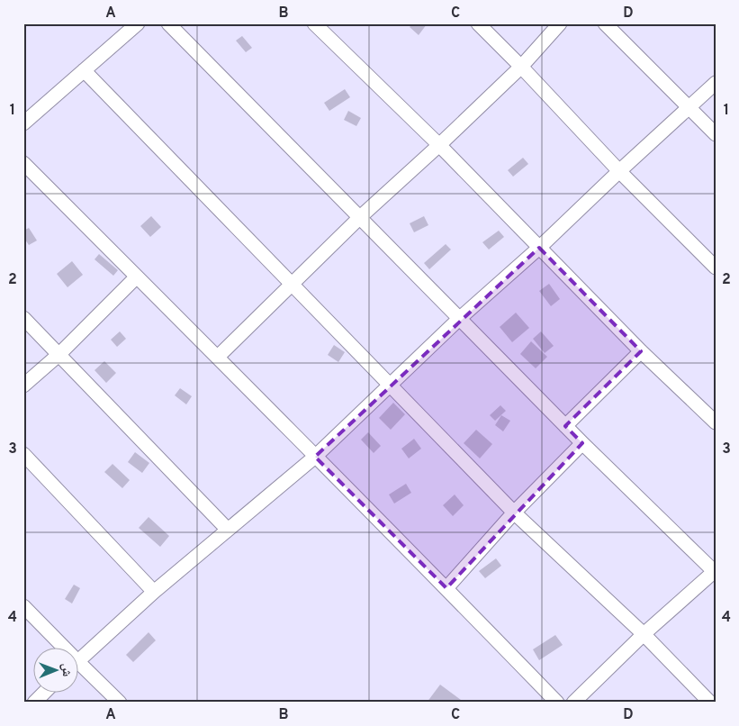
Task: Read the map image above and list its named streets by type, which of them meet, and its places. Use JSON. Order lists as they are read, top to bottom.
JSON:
{
  "north": "right",
  "grid": {
    "columns": [
      "A",
      "B",
      "C",
      "D"
    ],
    "rows": [
      "1",
      "2",
      "3",
      "4"
    ]
  }
}
